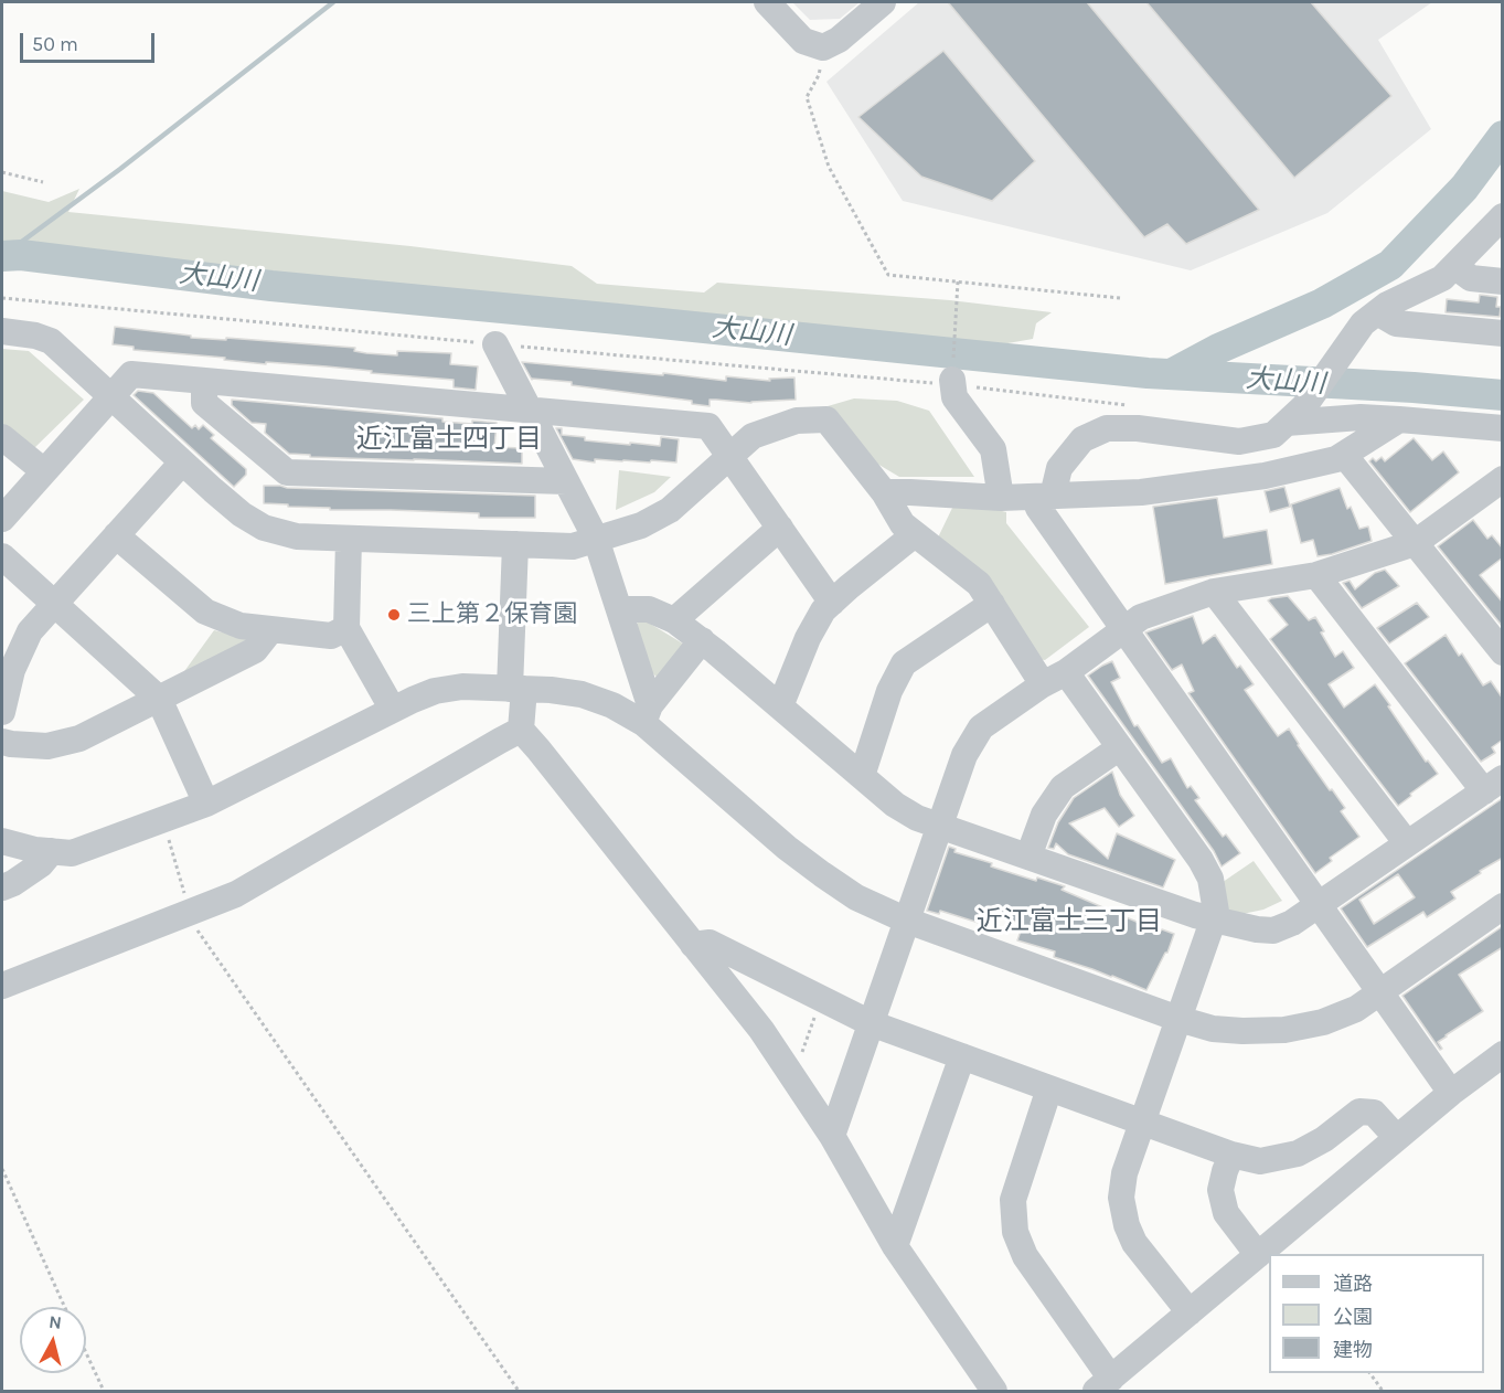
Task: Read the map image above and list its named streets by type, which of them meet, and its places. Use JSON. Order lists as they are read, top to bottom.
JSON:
{
  "districts": ["近江富士四丁目", "近江富士三丁目"],
  "water": ["大山川"],
  "places": ["三上第２保育園"],
  "legend": ["道路", "公園", "建物"],
  "scale_bar": "50 m",
  "north": "top"
}
